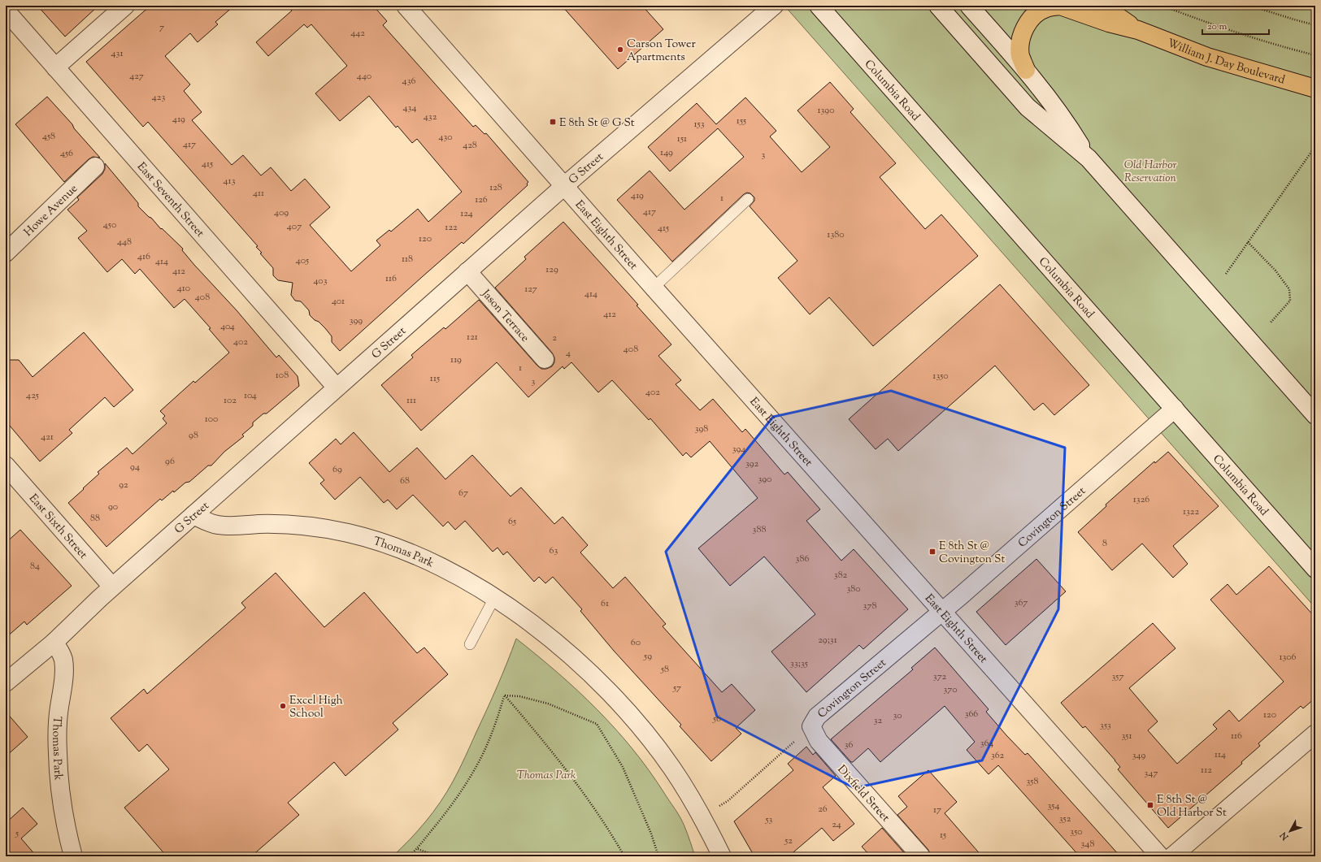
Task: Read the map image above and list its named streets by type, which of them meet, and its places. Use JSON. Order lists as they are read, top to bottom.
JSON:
{
  "streets": {
    "main road": ["William J. Day Boulevard"],
    "street": [
      "Columbia Road",
      "G Street",
      "East Seventh Street",
      "Howe Avenue",
      "East Eighth Street",
      "Jason Terrace",
      "Covington Street",
      "East Sixth Street",
      "Thomas Park",
      "Dixfield Street"
    ]
  },
  "crossings": [
    ["Columbia Road", "Covington Street"],
    ["G Street", "East Seventh Street"],
    ["G Street", "East Eighth Street"],
    ["G Street", "Jason Terrace"],
    ["G Street", "East Sixth Street"],
    ["G Street", "Thomas Park"],
    ["East Eighth Street", "Covington Street"],
    ["Covington Street", "Dixfield Street"]
  ],
  "parks": ["Old Harbor Reservation", "Thomas Park"],
  "places": {
    "other": ["Carson Tower Apartments", "Excel High School"],
    "transit": ["E 8th St @ G St", "E 8th St @ Covington St", "E 8th St @ Old Harbor St"]
  },
  "house_numbers": [
    "7",
    "442",
    "431",
    "427",
    "440",
    "436",
    "423",
    "434",
    "1390",
    "432",
    "419",
    "155",
    "153",
    "458",
    "430",
    "151",
    "417",
    "428",
    "149",
    "456",
    "3",
    "415",
    "413",
    "128",
    "411",
    "419",
    "1",
    "126",
    "417",
    "409",
    "124",
    "450",
    "407",
    "122",
    "415",
    "1380",
    "120",
    "448",
    "416",
    "118",
    "405",
    "414",
    "129",
    "412",
    "116",
    "403",
    "410",
    "127",
    "414",
    "408",
    "401",
    "412",
    "399",
    "404",
    "121",
    "2",
    "402",
    "408",
    "4",
    "119",
    "1",
    "108",
    "1350",
    "115",
    "3",
    "402",
    "425",
    "104",
    "102",
    "111",
    "100",
    "398",
    "98",
    "421",
    "394",
    "96",
    "392",
    "94",
    "69",
    "390",
    "68",
    "92",
    "67",
    "1326",
    "90",
    "1322",
    "88",
    "65",
    "388",
    "8",
    "63",
    "386",
    "84",
    "382",
    "380",
    "367",
    "61",
    "378",
    "29;31",
    "60",
    "59",
    "1306",
    "33;35",
    "58",
    "372",
    "357",
    "57",
    "370",
    "366",
    "120",
    "30",
    "56",
    "32",
    "353",
    "351",
    "116",
    "364",
    "36",
    "114",
    "362",
    "349",
    "112",
    "347",
    "358",
    "354",
    "26",
    "17",
    "352",
    "53",
    "24",
    "350",
    "5",
    "15",
    "52",
    "348"
  ],
  "scale_bar": "20 m",
  "north": "bottom left"
}
